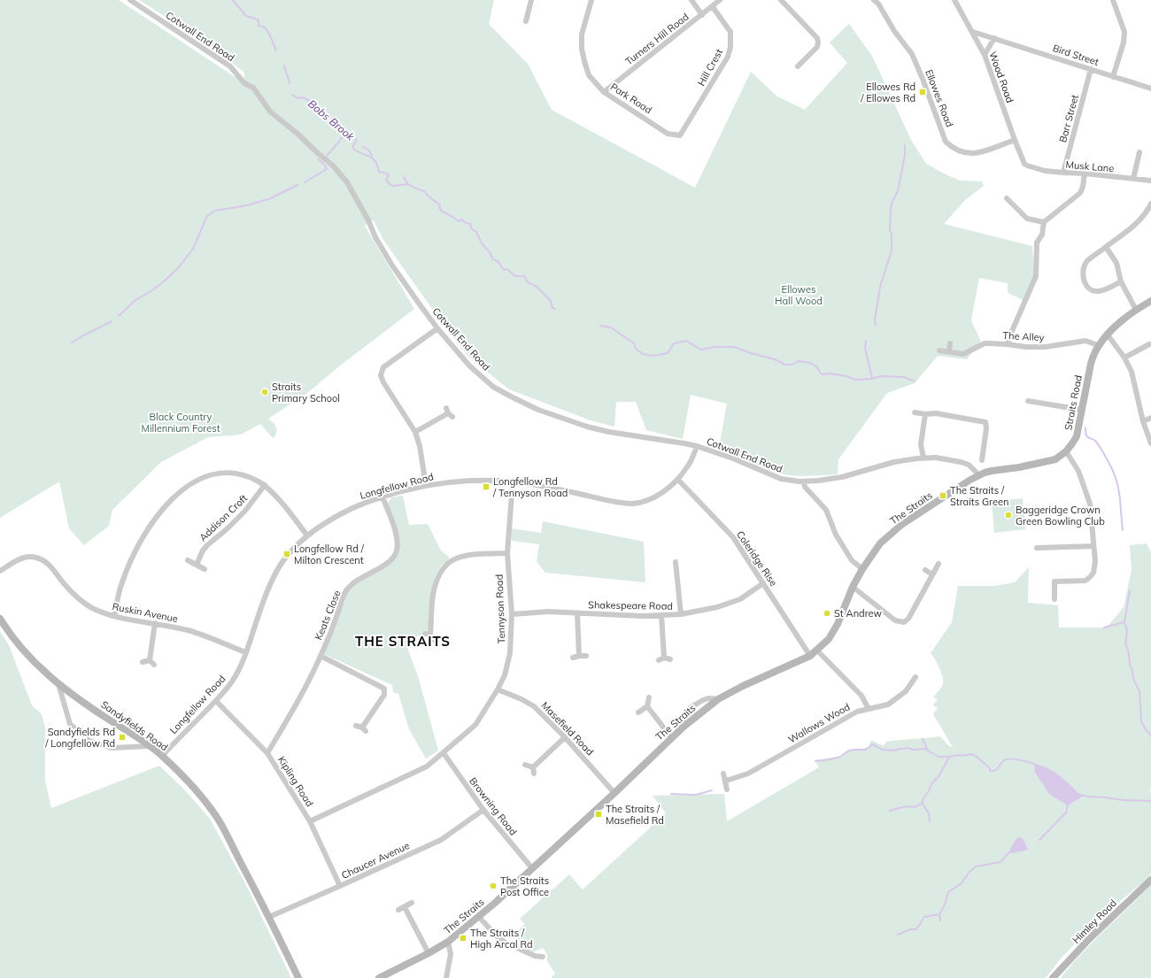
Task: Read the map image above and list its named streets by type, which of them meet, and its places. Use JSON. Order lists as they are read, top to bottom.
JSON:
{
  "streets": {
    "street": [
      "Cotwall End Road",
      "Turners Hill Road",
      "Bird Street",
      "Hill Crest",
      "Wood Road",
      "Park Road",
      "Ellowes Road",
      "Barr Street",
      "Musk Lane",
      "The Alley",
      "Straits Road",
      "Longfellow Road",
      "The Straits",
      "Addison Croft",
      "Coleridge Rise",
      "Shakespeare Road",
      "Tennyson Road",
      "Ruskin Avenue",
      "Keats Close",
      "Wallows Wood",
      "Sandyfields Road",
      "Masefield Road",
      "Kipling Road",
      "Browning Road",
      "Chaucer Avenue",
      "Himley Road"
    ]
  },
  "crossings": [
    ["Cotwall End Road", "Straits Road"],
    ["Cotwall End Road", "Longfellow Road"],
    ["Turners Hill Road", "Hill Crest"],
    ["Turners Hill Road", "Park Road"],
    ["Bird Street", "Wood Road"],
    ["Bird Street", "Barr Street"],
    ["Hill Crest", "Park Road"],
    ["Wood Road", "Ellowes Road"],
    ["Wood Road", "Musk Lane"],
    ["Barr Street", "Musk Lane"],
    ["The Alley", "Straits Road"],
    ["Straits Road", "The Straits"],
    ["Longfellow Road", "Coleridge Rise"],
    ["Longfellow Road", "Tennyson Road"],
    ["Longfellow Road", "Ruskin Avenue"],
    ["Longfellow Road", "Keats Close"],
    ["Longfellow Road", "Sandyfields Road"],
    ["Longfellow Road", "Kipling Road"],
    ["The Straits", "Coleridge Rise"],
    ["The Straits", "Masefield Road"],
    ["The Straits", "Browning Road"],
    ["Coleridge Rise", "Shakespeare Road"],
    ["Shakespeare Road", "Tennyson Road"],
    ["Tennyson Road", "Masefield Road"],
    ["Tennyson Road", "Kipling Road"],
    ["Tennyson Road", "Browning Road"],
    ["Keats Close", "Kipling Road"],
    ["Sandyfields Road", "Chaucer Avenue"],
    ["Kipling Road", "Chaucer Avenue"],
    ["Browning Road", "Chaucer Avenue"]
  ],
  "districts": ["THE STRAITS"],
  "water": ["Bobs Brook"],
  "parks": ["Ellowes Hall Wood", "Black Country Millennium Forest"],
  "places": {
    "transit": [
      "Ellowes Rd / Ellowes Rd",
      "Longfellow Rd / Tennyson Road",
      "The Straits / Straits Green",
      "Longfellow Rd / Milton Crescent",
      "Sandyfields Rd / Longfellow Rd",
      "The Straits / Masefield Rd",
      "The Straits / High Arcal Rd"
    ],
    "other": [
      "Straits Primary School",
      "Baggeridge Crown Green Bowling Club",
      "St Andrew",
      "The Straits Post Office"
    ]
  }
}
